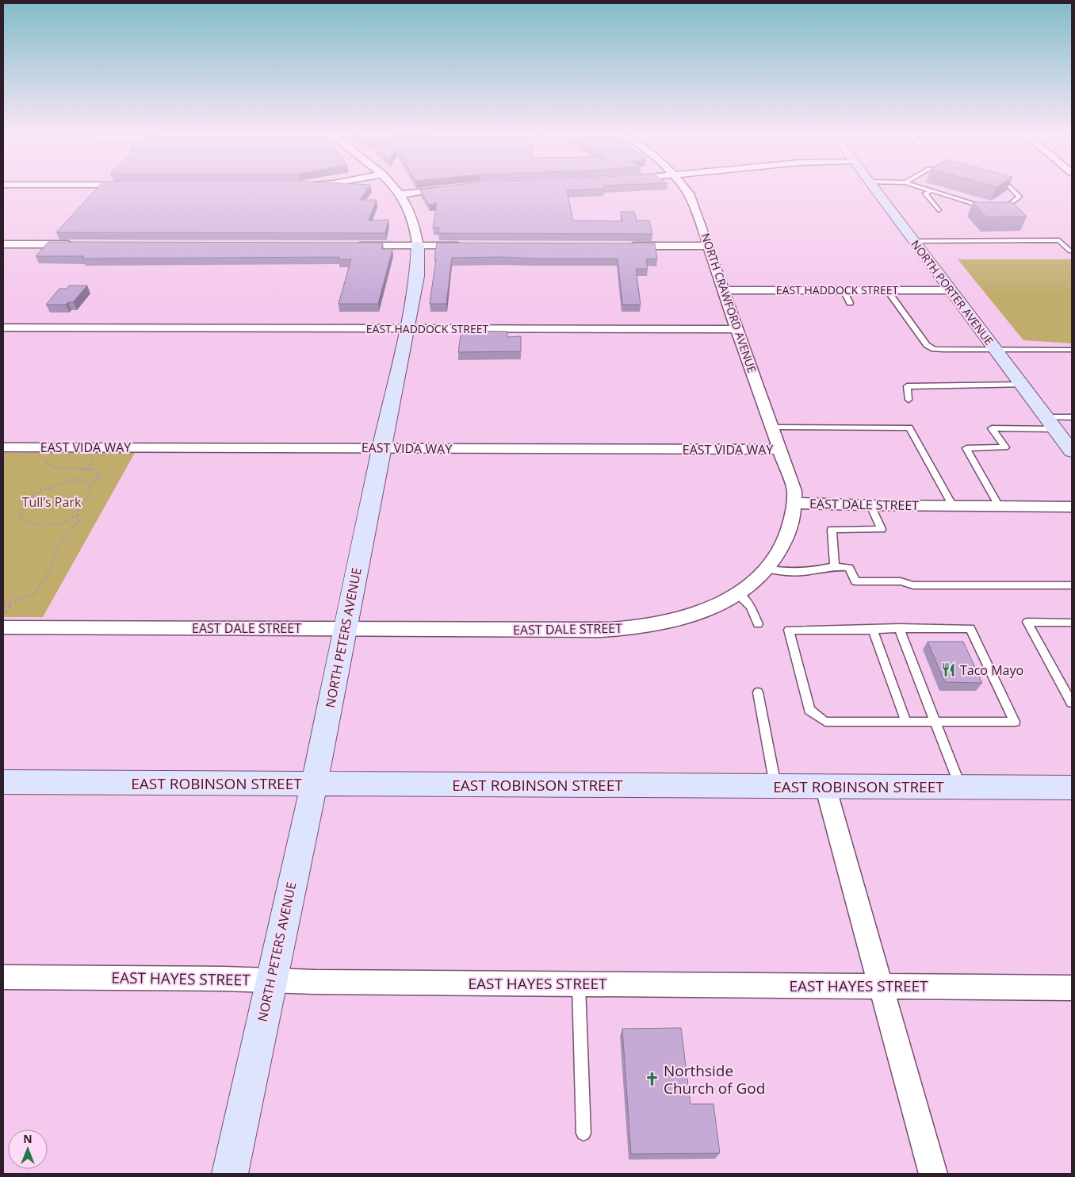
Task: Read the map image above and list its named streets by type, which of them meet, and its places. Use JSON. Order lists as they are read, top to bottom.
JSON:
{
  "streets": {
    "main road": ["NORTH PORTER AVENUE", "NORTH PETERS AVENUE", "EAST ROBINSON STREET"],
    "street": [
      "EAST HADDOCK STREET",
      "NORTH CRAWFORD AVENUE",
      "EAST VIDA WAY",
      "EAST DALE STREET",
      "EAST HAYES STREET"
    ]
  },
  "crossings": [
    ["EAST HADDOCK STREET", "NORTH PORTER AVENUE"],
    ["EAST HADDOCK STREET", "NORTH CRAWFORD AVENUE"],
    ["EAST HADDOCK STREET", "NORTH PETERS AVENUE"],
    ["NORTH CRAWFORD AVENUE", "EAST VIDA WAY"],
    ["NORTH CRAWFORD AVENUE", "EAST DALE STREET"],
    ["EAST VIDA WAY", "NORTH PETERS AVENUE"],
    ["EAST DALE STREET", "NORTH PETERS AVENUE"],
    ["NORTH PETERS AVENUE", "EAST ROBINSON STREET"],
    ["NORTH PETERS AVENUE", "EAST HAYES STREET"]
  ],
  "parks": ["Tull’s Park"],
  "places": {
    "restaurant": ["Taco Mayo"],
    "church": ["Northside Church of God"]
  },
  "north": "top"
}
